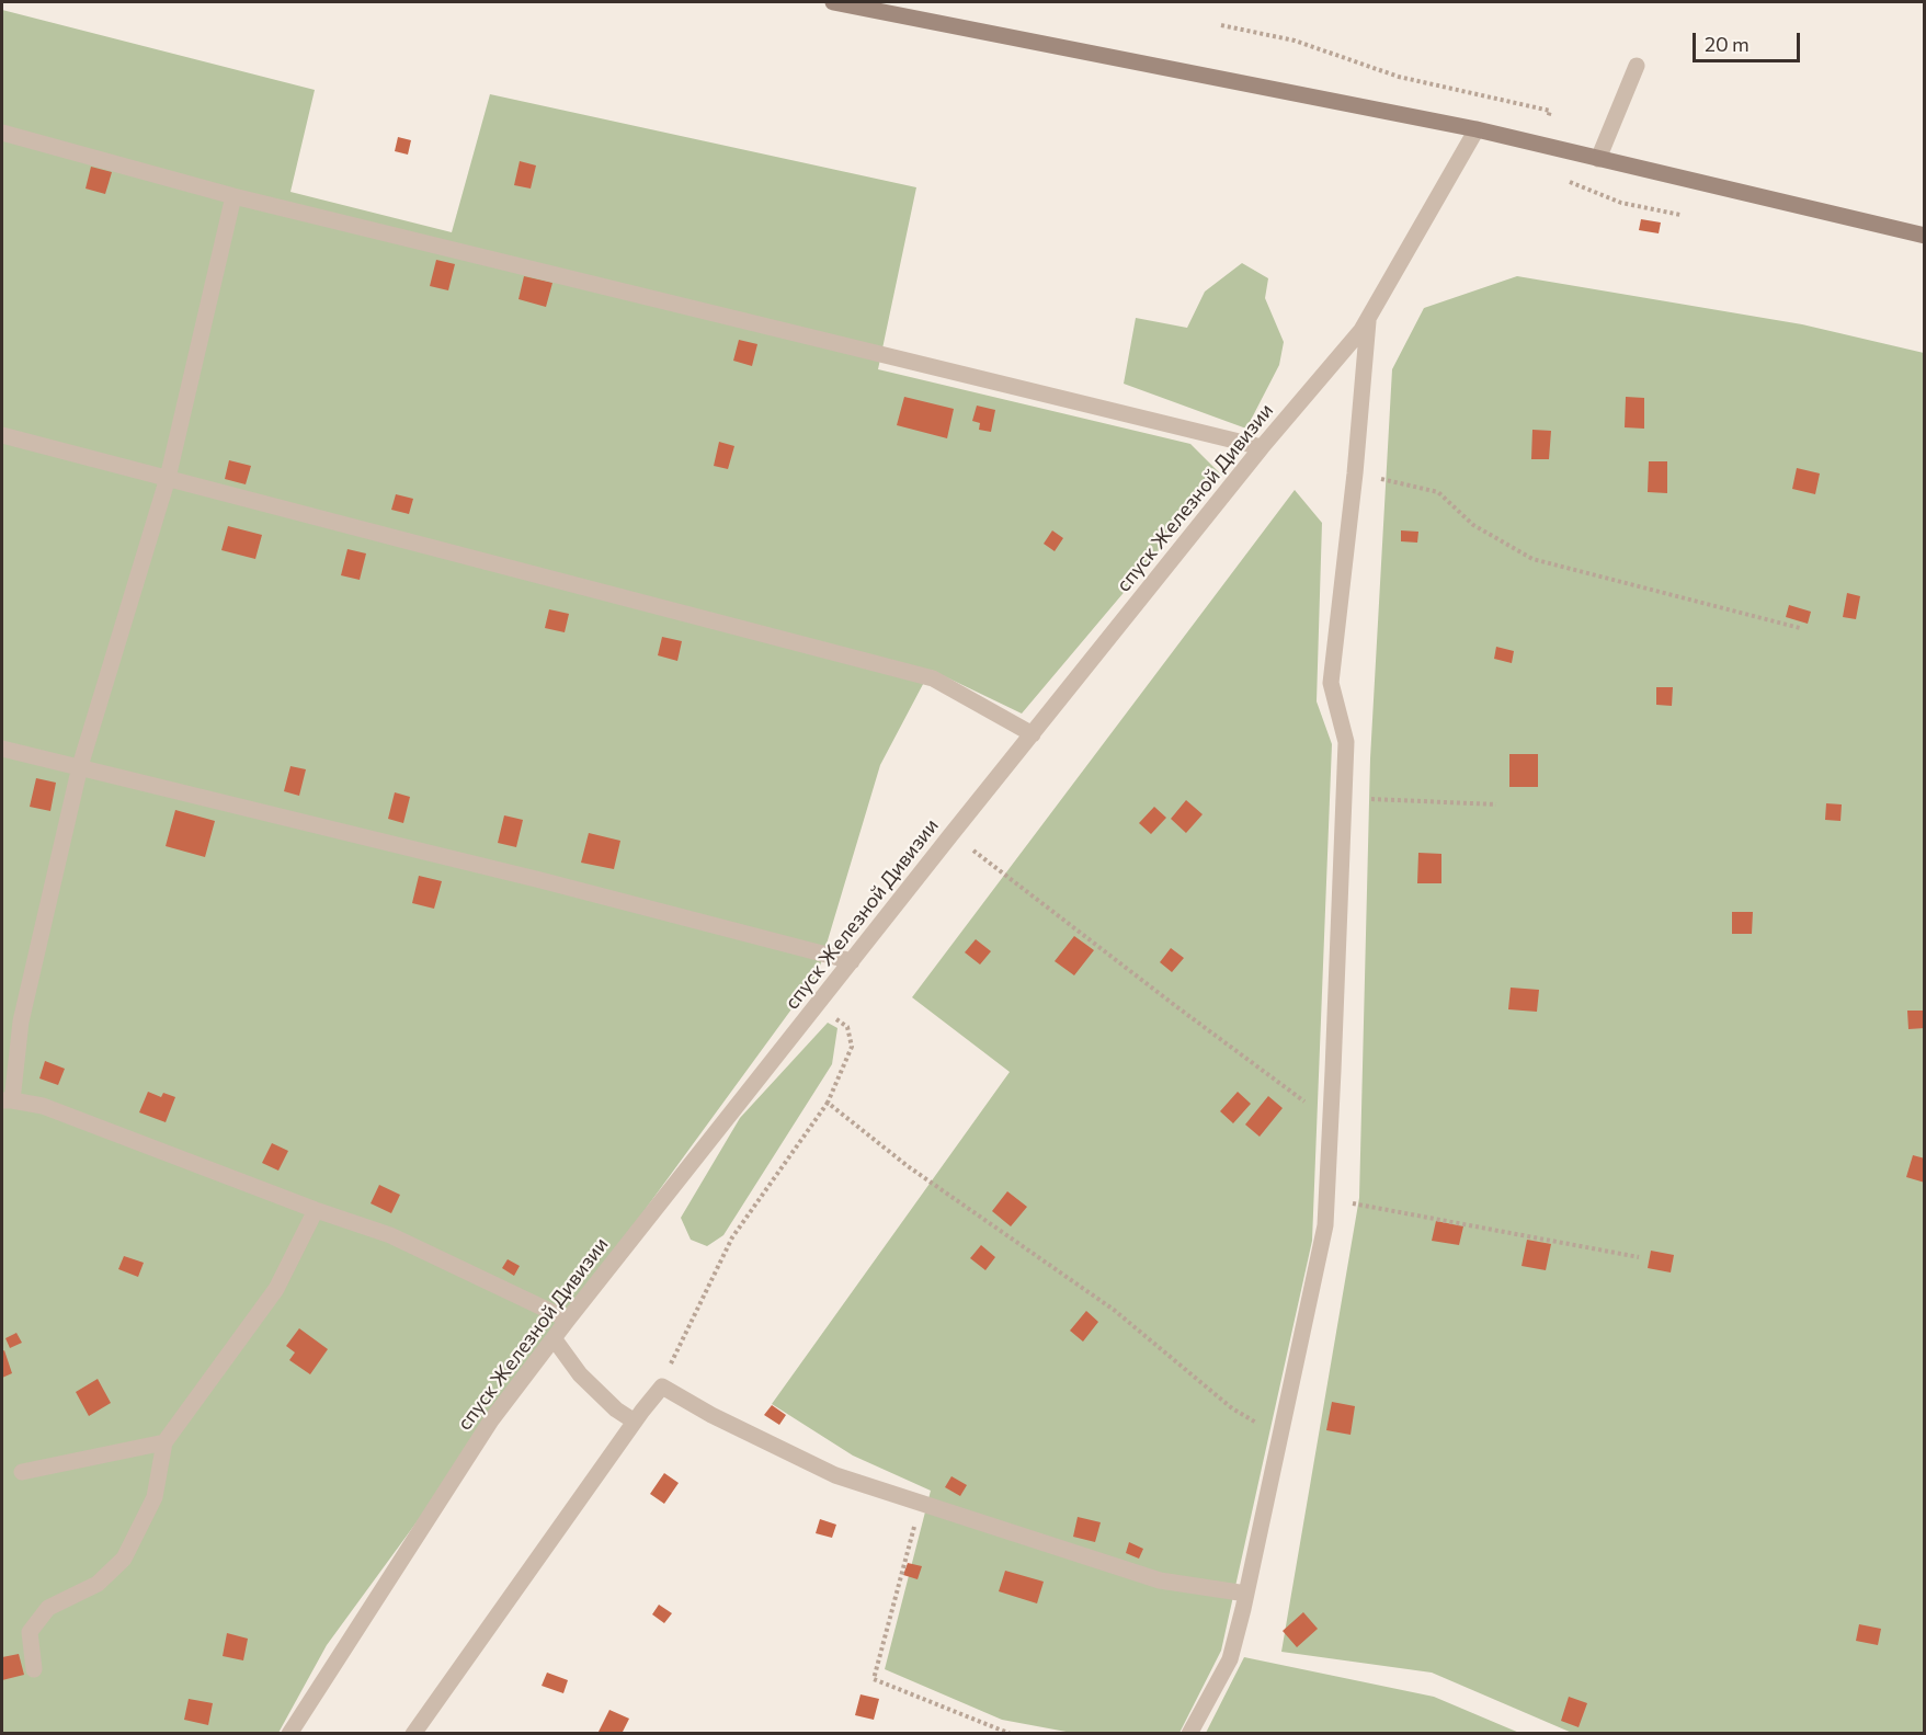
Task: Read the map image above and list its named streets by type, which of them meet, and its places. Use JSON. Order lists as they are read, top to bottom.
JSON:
{
  "streets": {
    "lane": ["спуск Железной Дивизии"]
  },
  "scale_bar": "20 m"
}
